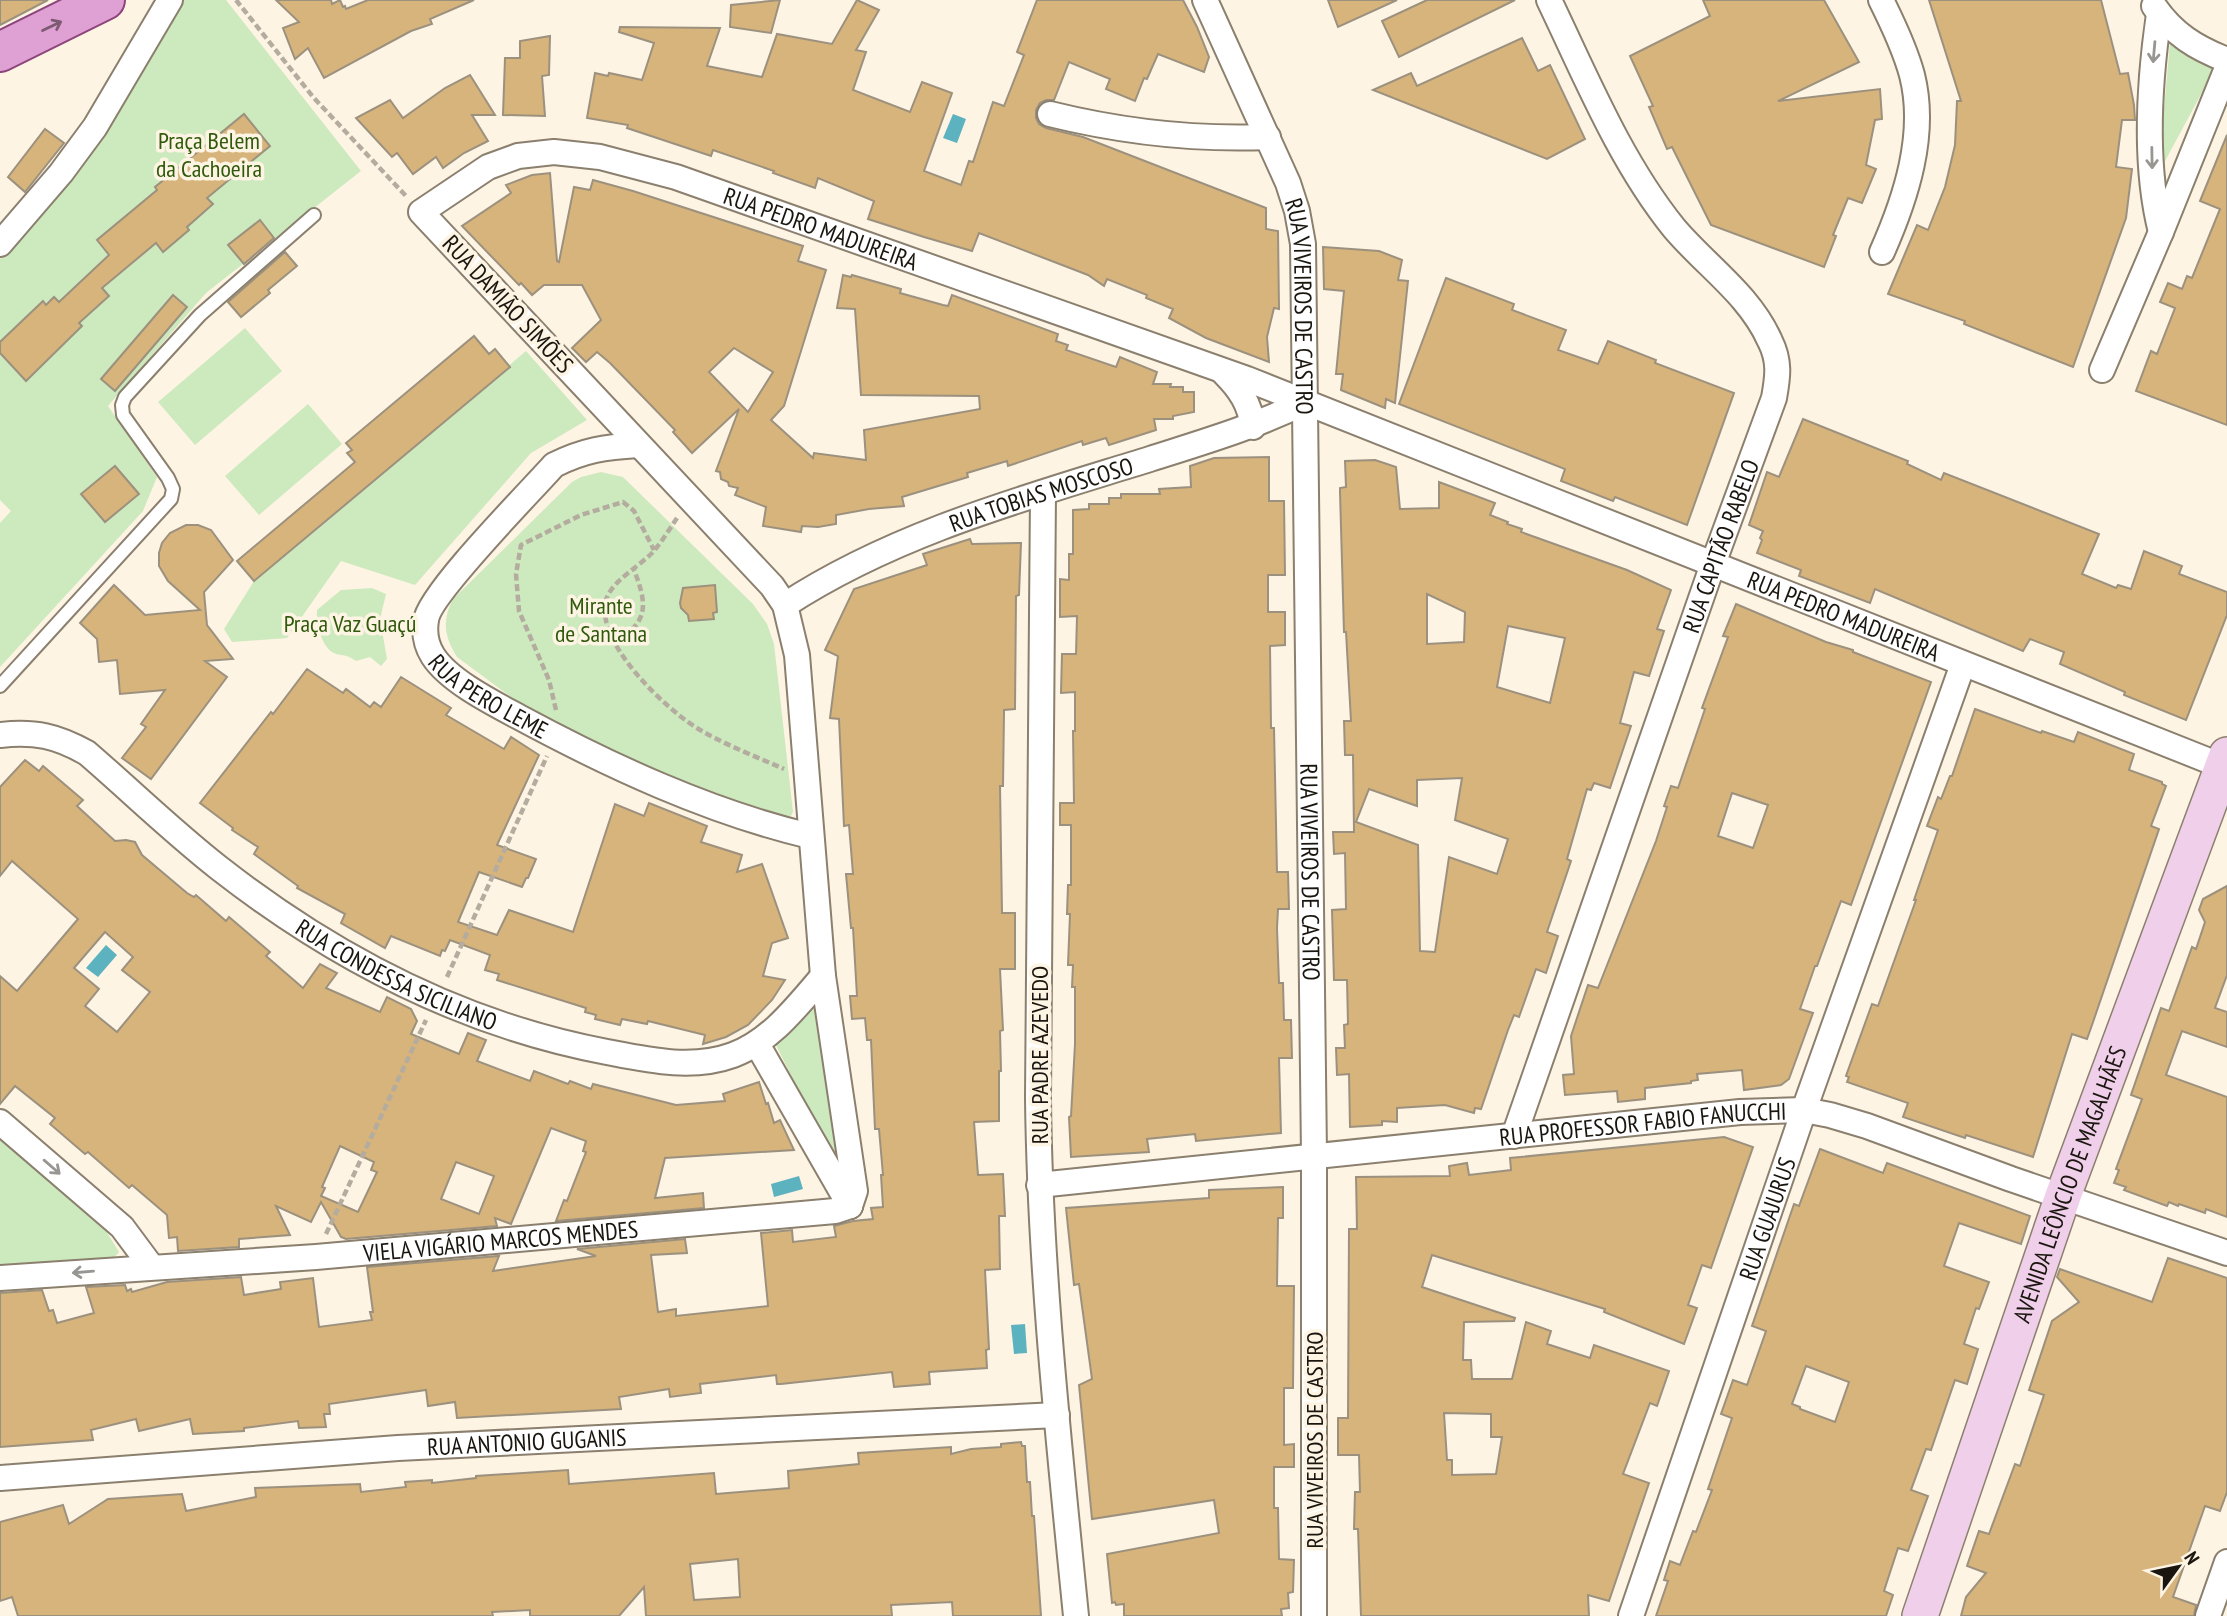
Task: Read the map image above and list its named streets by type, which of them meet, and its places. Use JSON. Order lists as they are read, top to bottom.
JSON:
{
  "streets": {
    "main road": ["AVENIDA LEÔNCIO DE MAGALHÃES"],
    "street": [
      "RUA PEDRO MADUREIRA",
      "RUA DAMIÃO SIMÕES",
      "RUA VIVEIROS DE CASTRO",
      "RUA TOBIAS MOSCOSO",
      "RUA CAPITÃO RABELO",
      "RUA PERO LEME",
      "RUA CONDESSA SICILIANO",
      "RUA PADRE AZEVEDO",
      "RUA PROFESSOR FABIO FANUCCHI",
      "RUA GUAJURUS",
      "VIELA VIGÁRIO MARCOS MENDES",
      "RUA ANTONIO GUGANIS"
    ]
  },
  "crossings": [
    ["RUA PEDRO MADUREIRA", "RUA DAMIÃO SIMÕES"],
    ["RUA PEDRO MADUREIRA", "RUA VIVEIROS DE CASTRO"],
    ["RUA PEDRO MADUREIRA", "RUA TOBIAS MOSCOSO"],
    ["RUA PEDRO MADUREIRA", "RUA CAPITÃO RABELO"],
    ["RUA PEDRO MADUREIRA", "AVENIDA LEÔNCIO DE MAGALHÃES"],
    ["RUA PEDRO MADUREIRA", "RUA GUAJURUS"],
    ["RUA DAMIÃO SIMÕES", "RUA TOBIAS MOSCOSO"],
    ["RUA DAMIÃO SIMÕES", "RUA PERO LEME"],
    ["RUA VIVEIROS DE CASTRO", "RUA TOBIAS MOSCOSO"],
    ["RUA VIVEIROS DE CASTRO", "RUA PROFESSOR FABIO FANUCCHI"],
    ["RUA TOBIAS MOSCOSO", "RUA PADRE AZEVEDO"],
    ["RUA CAPITÃO RABELO", "RUA PROFESSOR FABIO FANUCCHI"],
    ["RUA PADRE AZEVEDO", "RUA PROFESSOR FABIO FANUCCHI"],
    ["RUA PADRE AZEVEDO", "RUA ANTONIO GUGANIS"],
    ["RUA PROFESSOR FABIO FANUCCHI", "AVENIDA LEÔNCIO DE MAGALHÃES"],
    ["RUA PROFESSOR FABIO FANUCCHI", "RUA GUAJURUS"]
  ],
  "parks": ["Praça Belem da Cachoeira", "Mirante de Santana", "Praça Vaz Guaçú"],
  "north": "top right"
}
